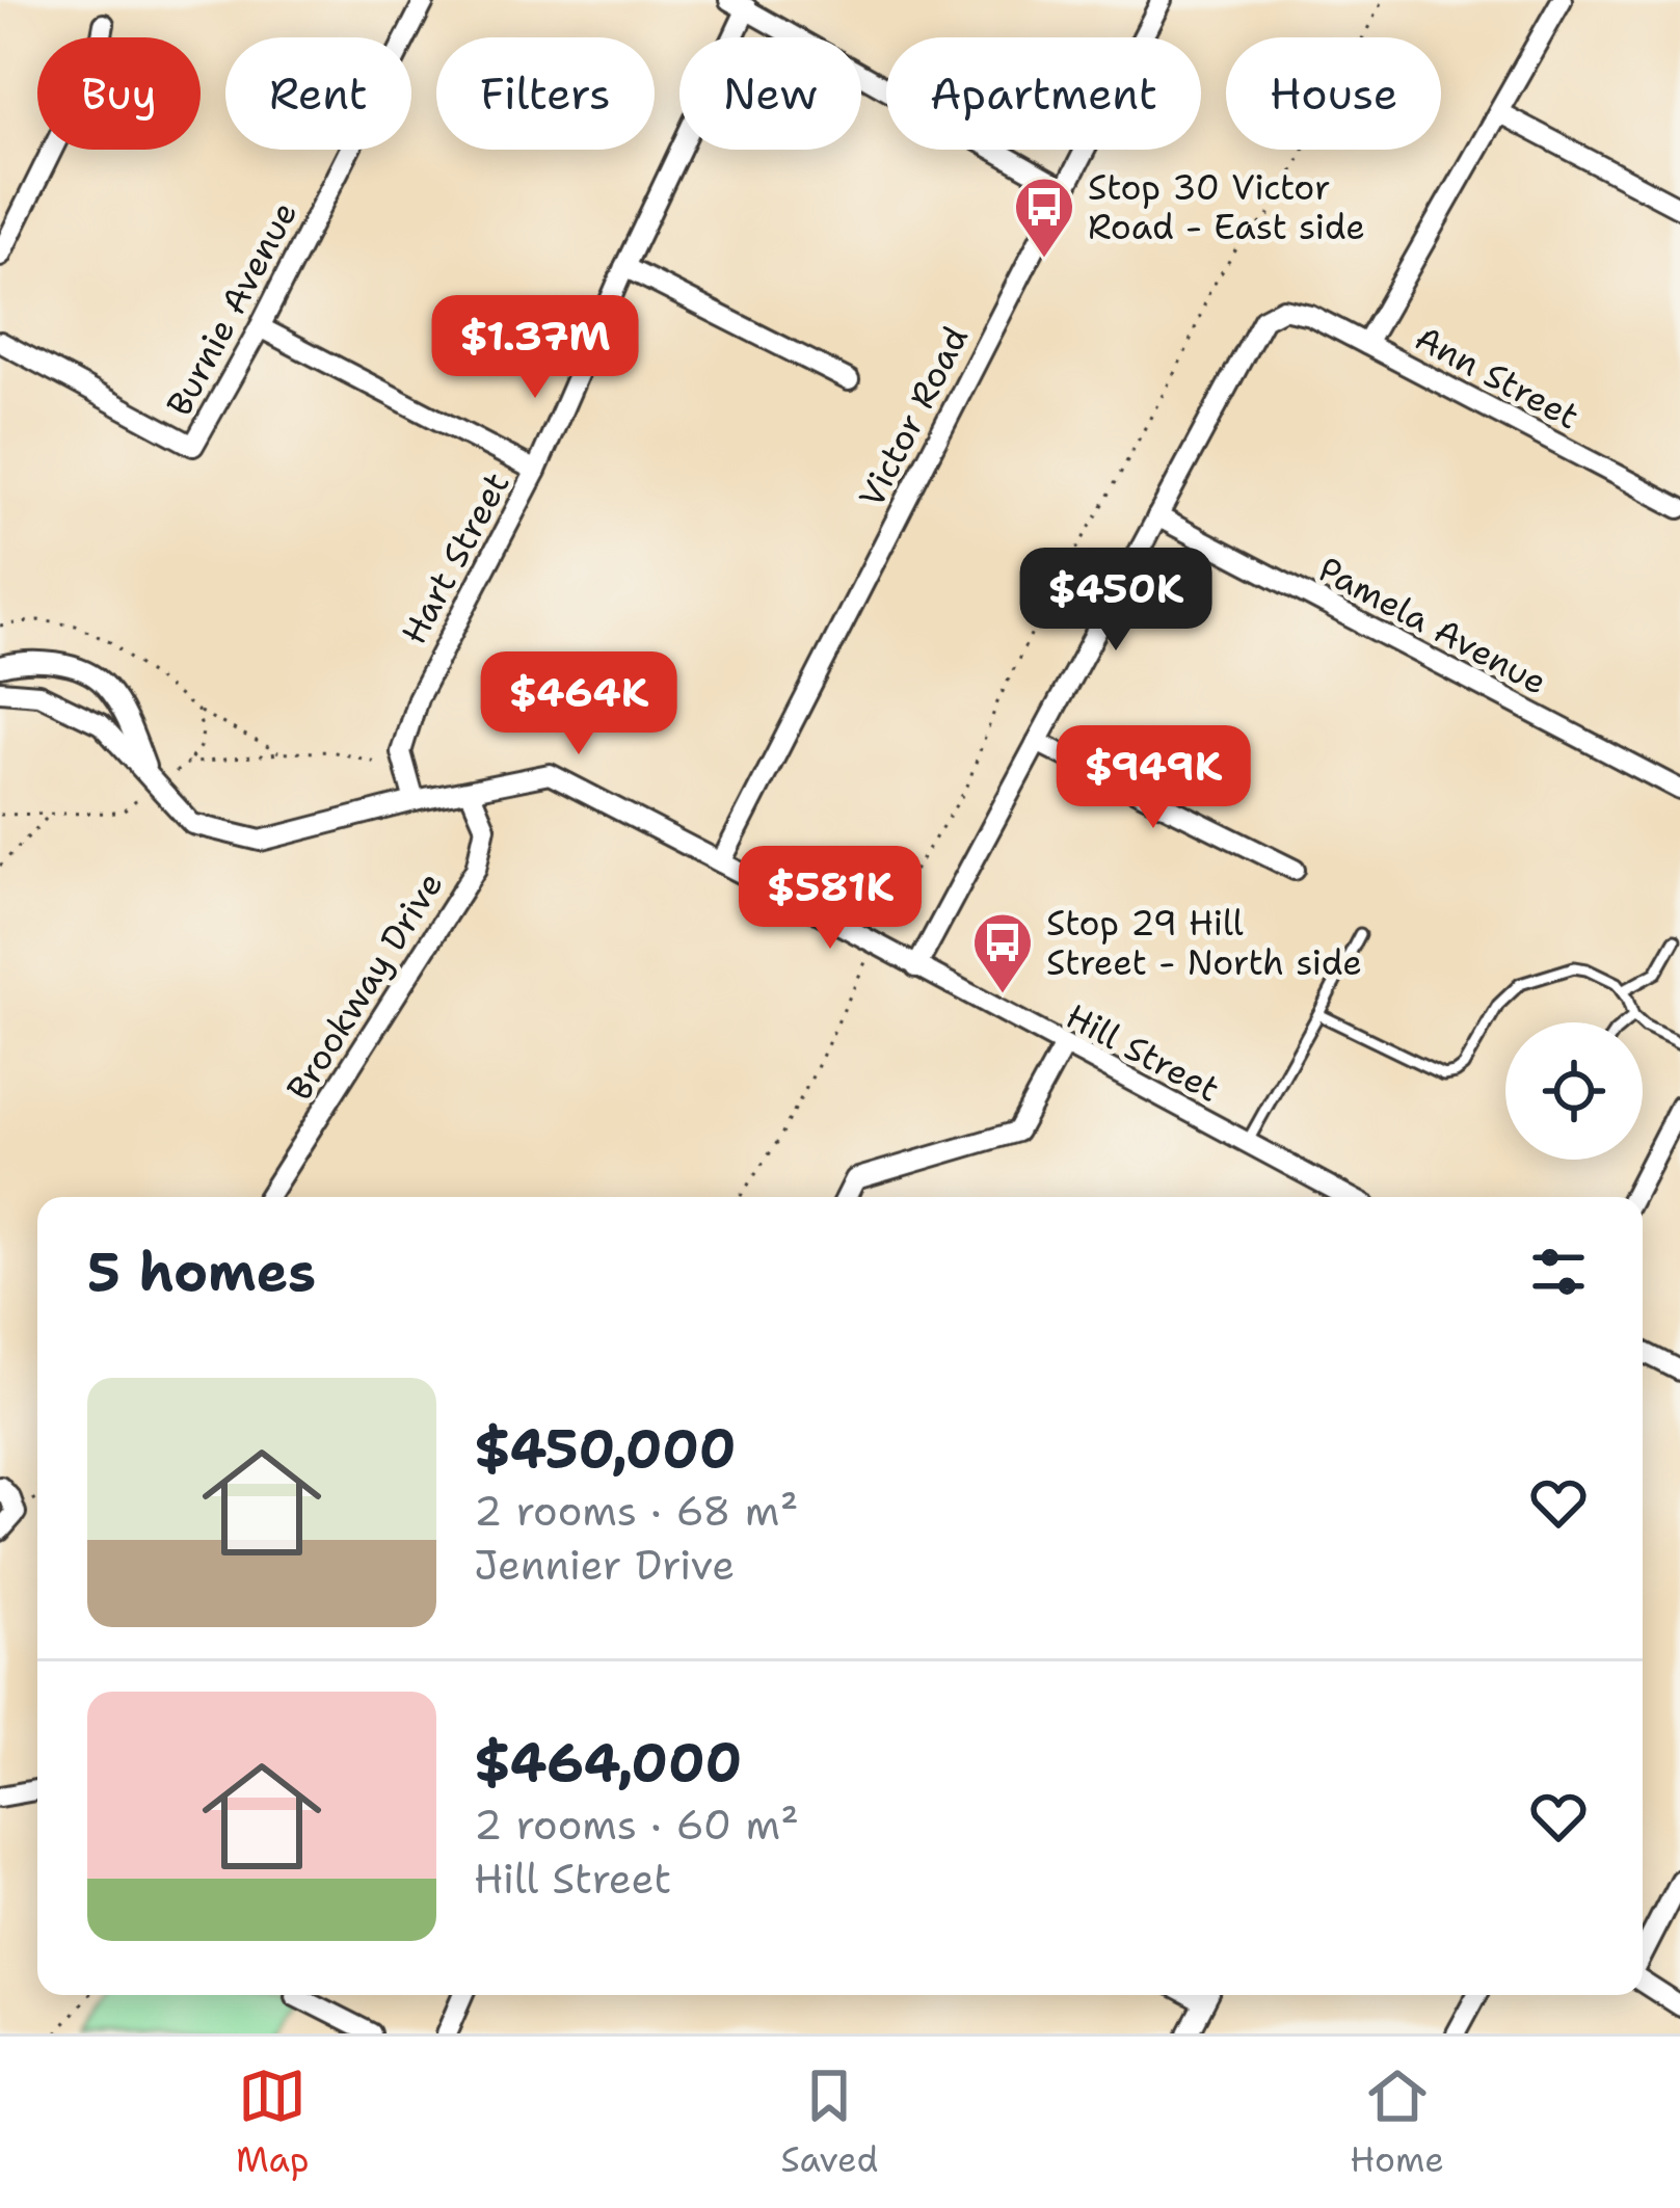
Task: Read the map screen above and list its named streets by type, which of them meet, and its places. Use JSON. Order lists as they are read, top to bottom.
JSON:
{
  "streets": {
    "street": [
      "Burnie Avenue",
      "Ann Street",
      "Victor Road",
      "Hart Street",
      "Pamela Avenue",
      "Brookway Drive",
      "Hill Street"
    ]
  },
  "crossings": [
    ["Ann Street", "Pamela Avenue"],
    ["Victor Road", "Hill Street"],
    ["Hart Street", "Hill Street"],
    ["Brookway Drive", "Hill Street"]
  ],
  "places": {
    "bus stop": ["Stop 30 Victor Road - East side", "Stop 29 Hill Street - North side"]
  },
  "page": {
    "chip": [
      "Buy",
      "Rent",
      "Filters",
      "New",
      "Apartment",
      "House"
    ],
    "price": [
      "$1.37M",
      "$450K",
      "$464K",
      "$949K",
      "$581K"
    ],
    "heading": "5 homes",
    "list": [
      {
        "name": "$450,000",
        "note": "2 rooms · 68 m² · Jennier Drive"
      },
      {
        "name": "$464,000",
        "note": "2 rooms · 60 m² · Hill Street"
      }
    ],
    "tabs": ["Map", "Saved", "Home"]
  }
}
